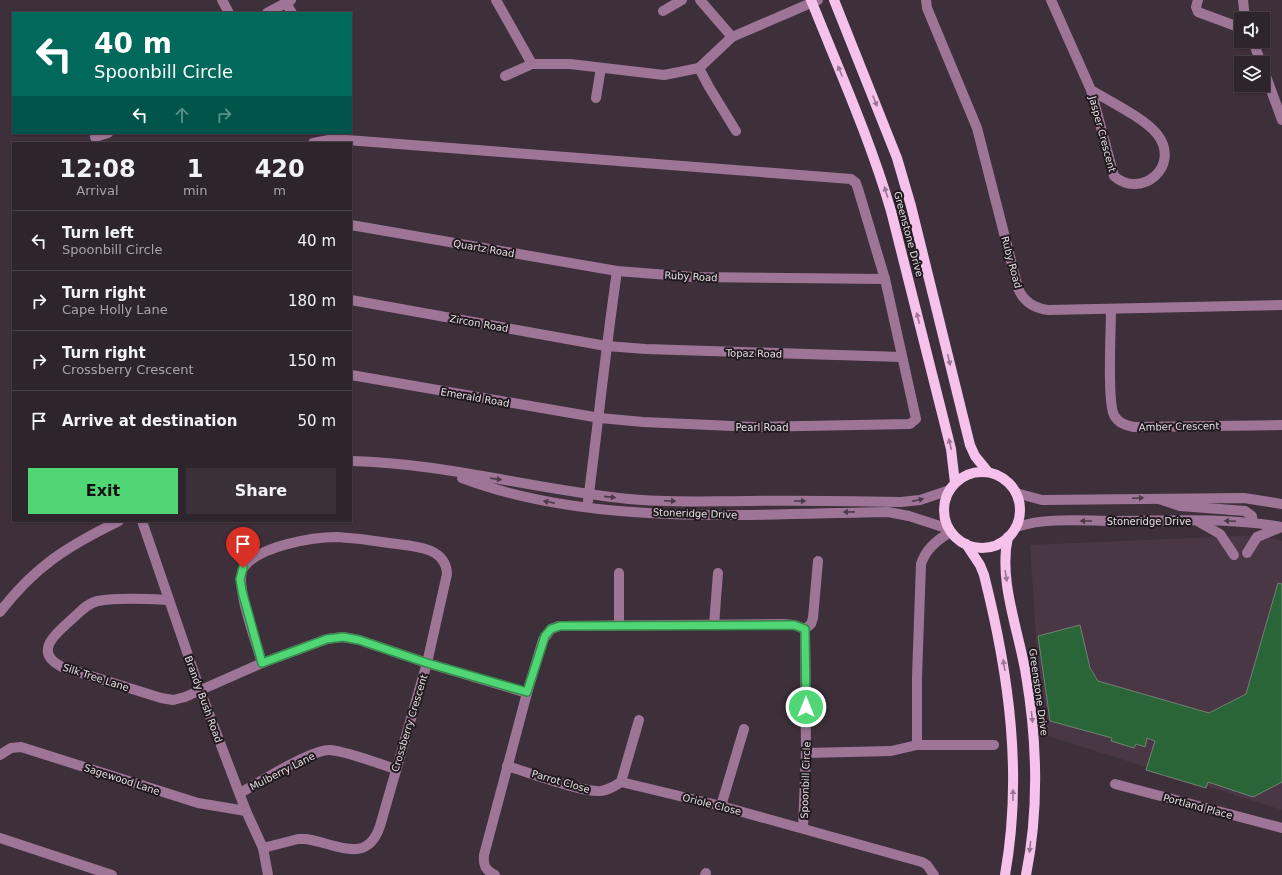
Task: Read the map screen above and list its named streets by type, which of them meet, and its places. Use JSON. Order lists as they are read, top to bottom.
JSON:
{
  "streets": {
    "main road": ["Greenstone Drive"],
    "street": [
      "Jasper Crescent",
      "Quartz Road",
      "Ruby Road",
      "Zircon Road",
      "Topaz Road",
      "Emerald Road",
      "Amber Crescent",
      "Pearl Road",
      "Stoneridge Drive",
      "Silk Tree Lane",
      "Brandy Bush Road",
      "Crossberry Crescent",
      "Mulberry Lane",
      "Sagewood Lane",
      "Spoonbill Circle",
      "Parrot Close",
      "Oriole Close",
      "Portland Place"
    ]
  },
  "crossings": [
    ["Greenstone Drive", "Stoneridge Drive"],
    ["Quartz Road", "Ruby Road"],
    ["Ruby Road", "Amber Crescent"],
    ["Zircon Road", "Topaz Road"],
    ["Topaz Road", "Pearl Road"],
    ["Emerald Road", "Pearl Road"],
    ["Silk Tree Lane", "Brandy Bush Road"],
    ["Silk Tree Lane", "Crossberry Crescent"],
    ["Brandy Bush Road", "Crossberry Crescent"],
    ["Brandy Bush Road", "Mulberry Lane"],
    ["Brandy Bush Road", "Sagewood Lane"],
    ["Crossberry Crescent", "Mulberry Lane"],
    ["Spoonbill Circle", "Oriole Close"],
    ["Parrot Close", "Oriole Close"]
  ],
  "page": {
    "turn": ["40 m", "Spoonbill Circle"],
    "eta": [
      "12:08",
      "Arrival",
      "1",
      "min",
      "420",
      "m"
    ],
    "list": [
      {
        "name": "Turn left",
        "note": "Spoonbill Circle",
        "value": "40 m"
      },
      {
        "name": "Turn right",
        "note": "Cape Holly Lane",
        "value": "180 m"
      },
      {
        "name": "Turn right",
        "note": "Crossberry Crescent",
        "value": "150 m"
      },
      {
        "name": "Arrive at destination",
        "value": "50 m"
      }
    ],
    "buttons": ["Exit", "Share"]
  }
}
